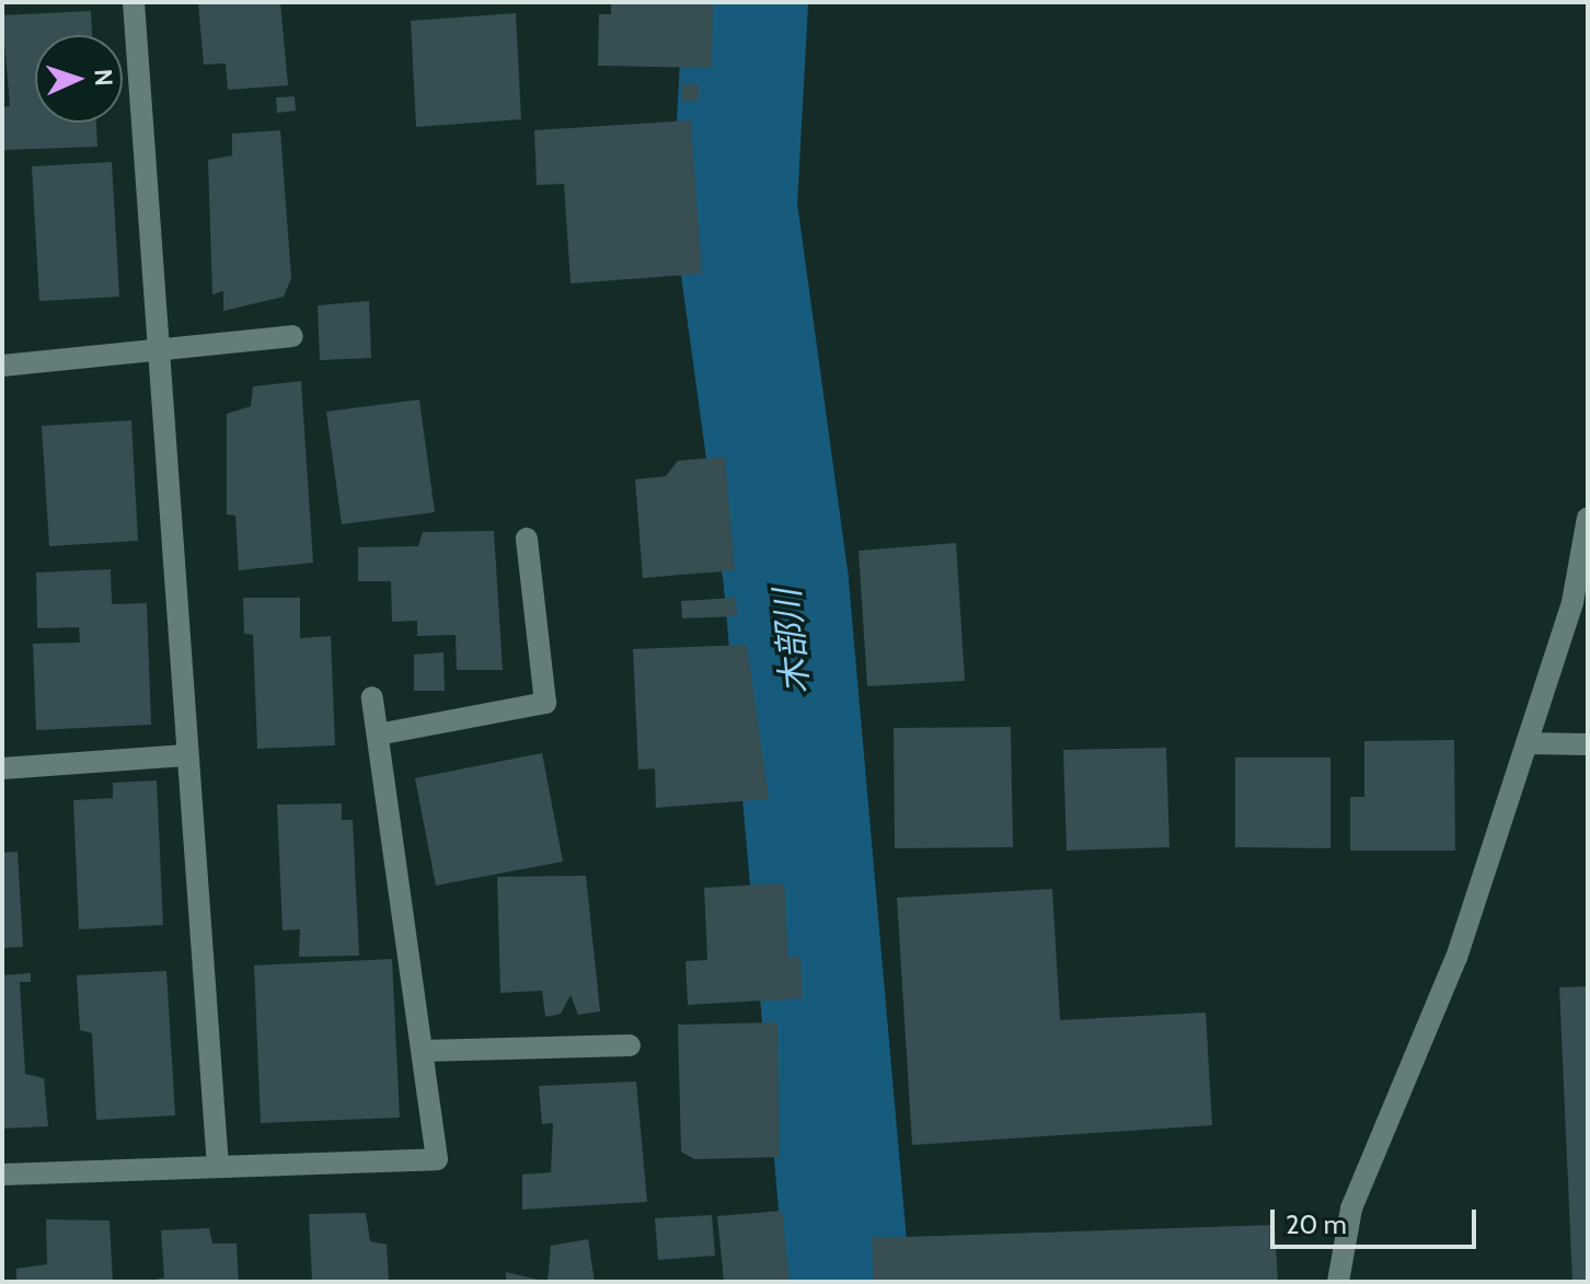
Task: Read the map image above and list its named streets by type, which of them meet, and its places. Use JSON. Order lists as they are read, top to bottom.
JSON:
{
  "water": ["木部川"],
  "scale_bar": "20 m",
  "north": "right"
}
